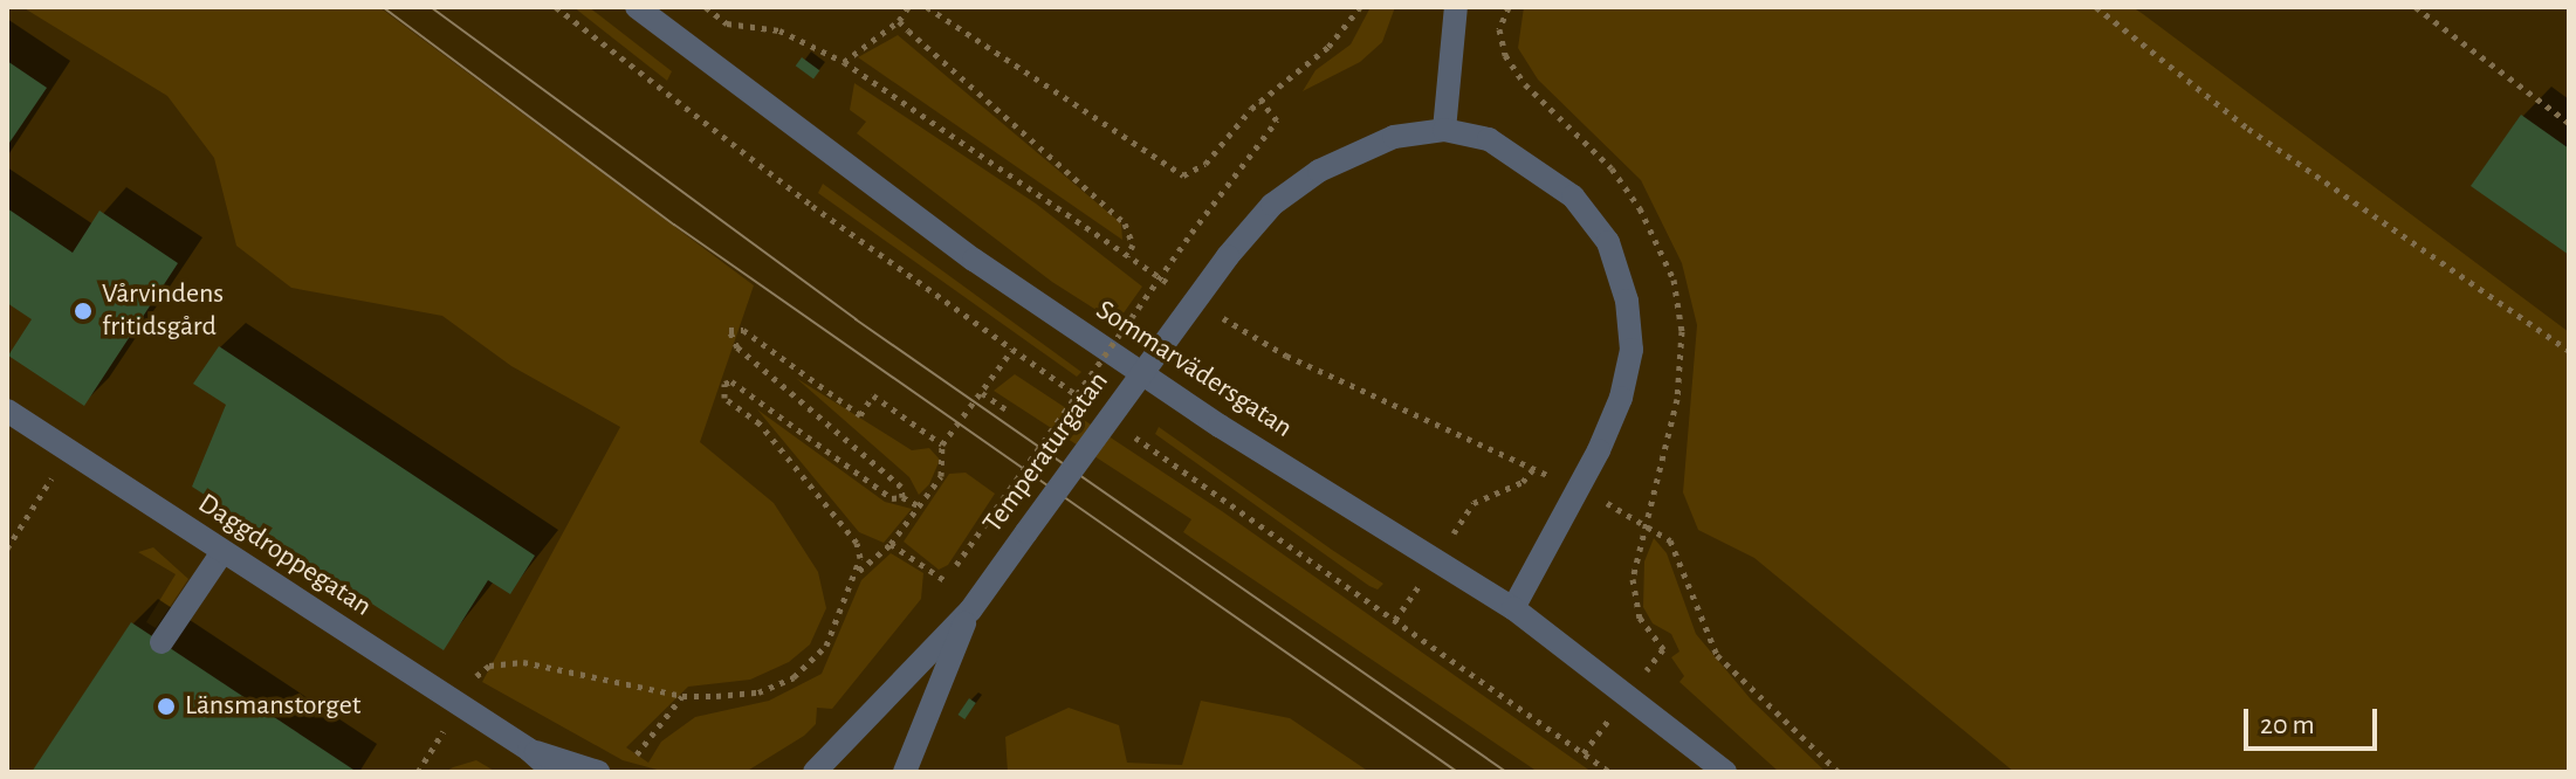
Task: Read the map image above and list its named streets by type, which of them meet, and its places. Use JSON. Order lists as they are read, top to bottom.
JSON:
{
  "streets": {
    "street": ["Sommarvädersgatan", "Temperaturgatan", "Daggdroppegatan"]
  },
  "crossings": [
    ["Sommarvädersgatan", "Temperaturgatan"]
  ],
  "places": ["Vårvindens fritidsgård", "Länsmanstorget"],
  "scale_bar": "20 m"
}
